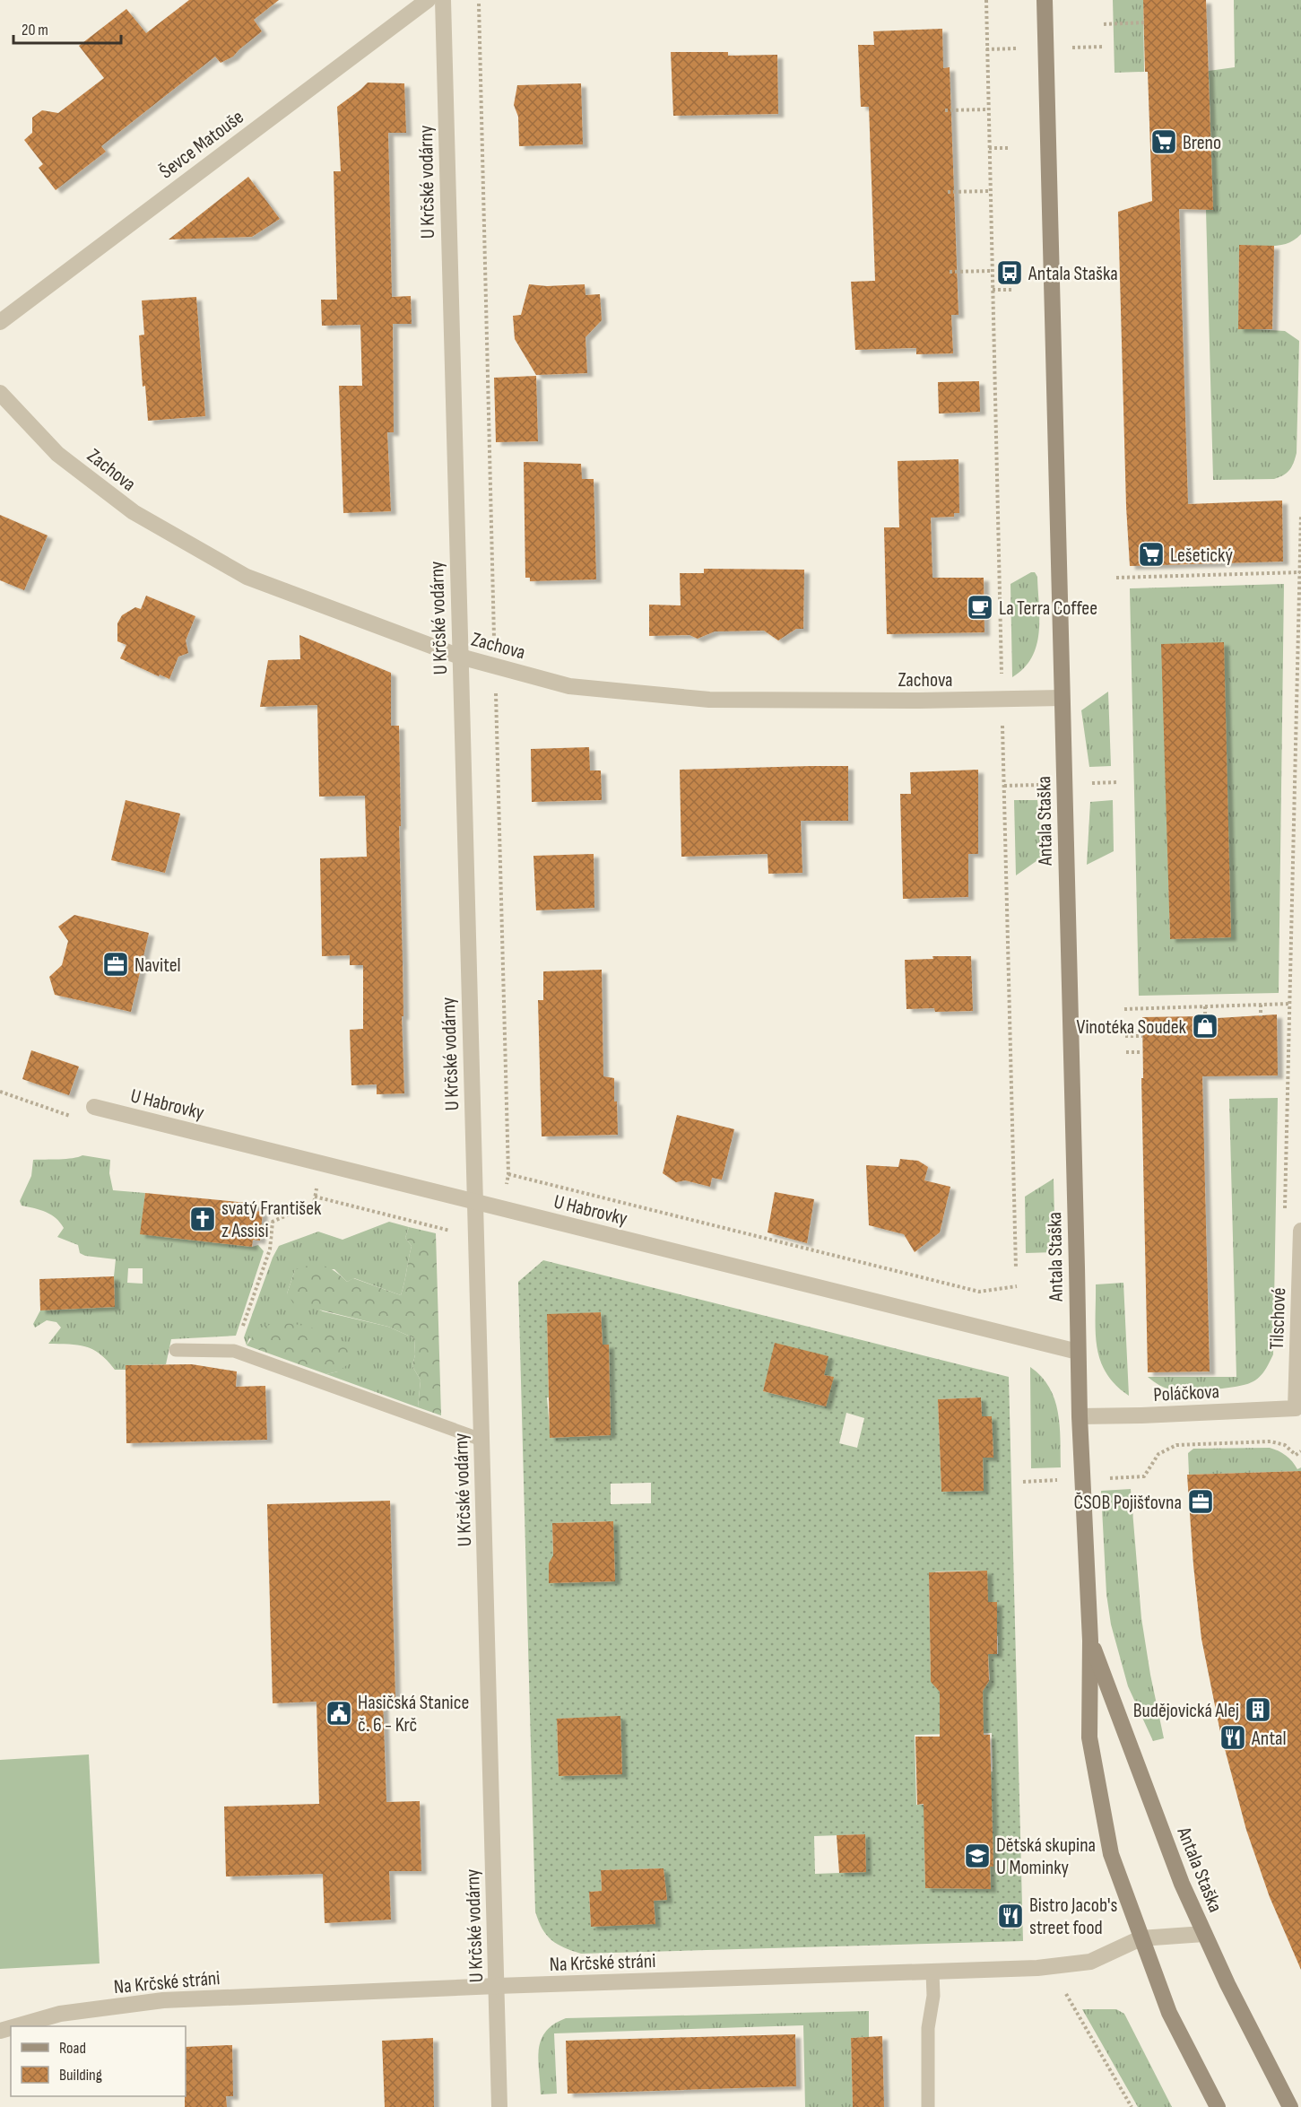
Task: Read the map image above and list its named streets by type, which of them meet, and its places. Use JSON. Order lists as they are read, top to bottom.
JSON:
{
  "streets": {
    "street": [
      "Ševce Matouše",
      "U Krčské vodárny",
      "Zachova",
      "Antala Staška",
      "U Habrovky",
      "Tilschové",
      "Poláčkova",
      "Na Krčské stráni"
    ]
  },
  "crossings": [
    ["U Krčské vodárny", "Zachova"],
    ["U Krčské vodárny", "U Habrovky"],
    ["U Krčské vodárny", "Na Krčské stráni"],
    ["Zachova", "Antala Staška"],
    ["Antala Staška", "U Habrovky"],
    ["Antala Staška", "Poláčkova"],
    ["Antala Staška", "Na Krčské stráni"],
    ["Tilschové", "Poláčkova"]
  ],
  "places": {
    "supermarket": ["Breno", "Lešetický"],
    "bus stop": ["Antala Staška"],
    "cafe": ["La Terra Coffee"],
    "office": ["Navitel", "ČSOB Pojišťovna"],
    "shop": ["Vinotéka Soudek"],
    "church": ["svatý František z Assisi"],
    "building": ["Budějovická Alej"],
    "public building": ["Hasičská Stanice č. 6 - Krč"],
    "restaurant": ["Antal", "Bistro Jacob's street food"],
    "school or university": ["Dětská skupina U Mominky"]
  },
  "legend": ["Road", "Building"],
  "scale_bar": "20 m"
}
